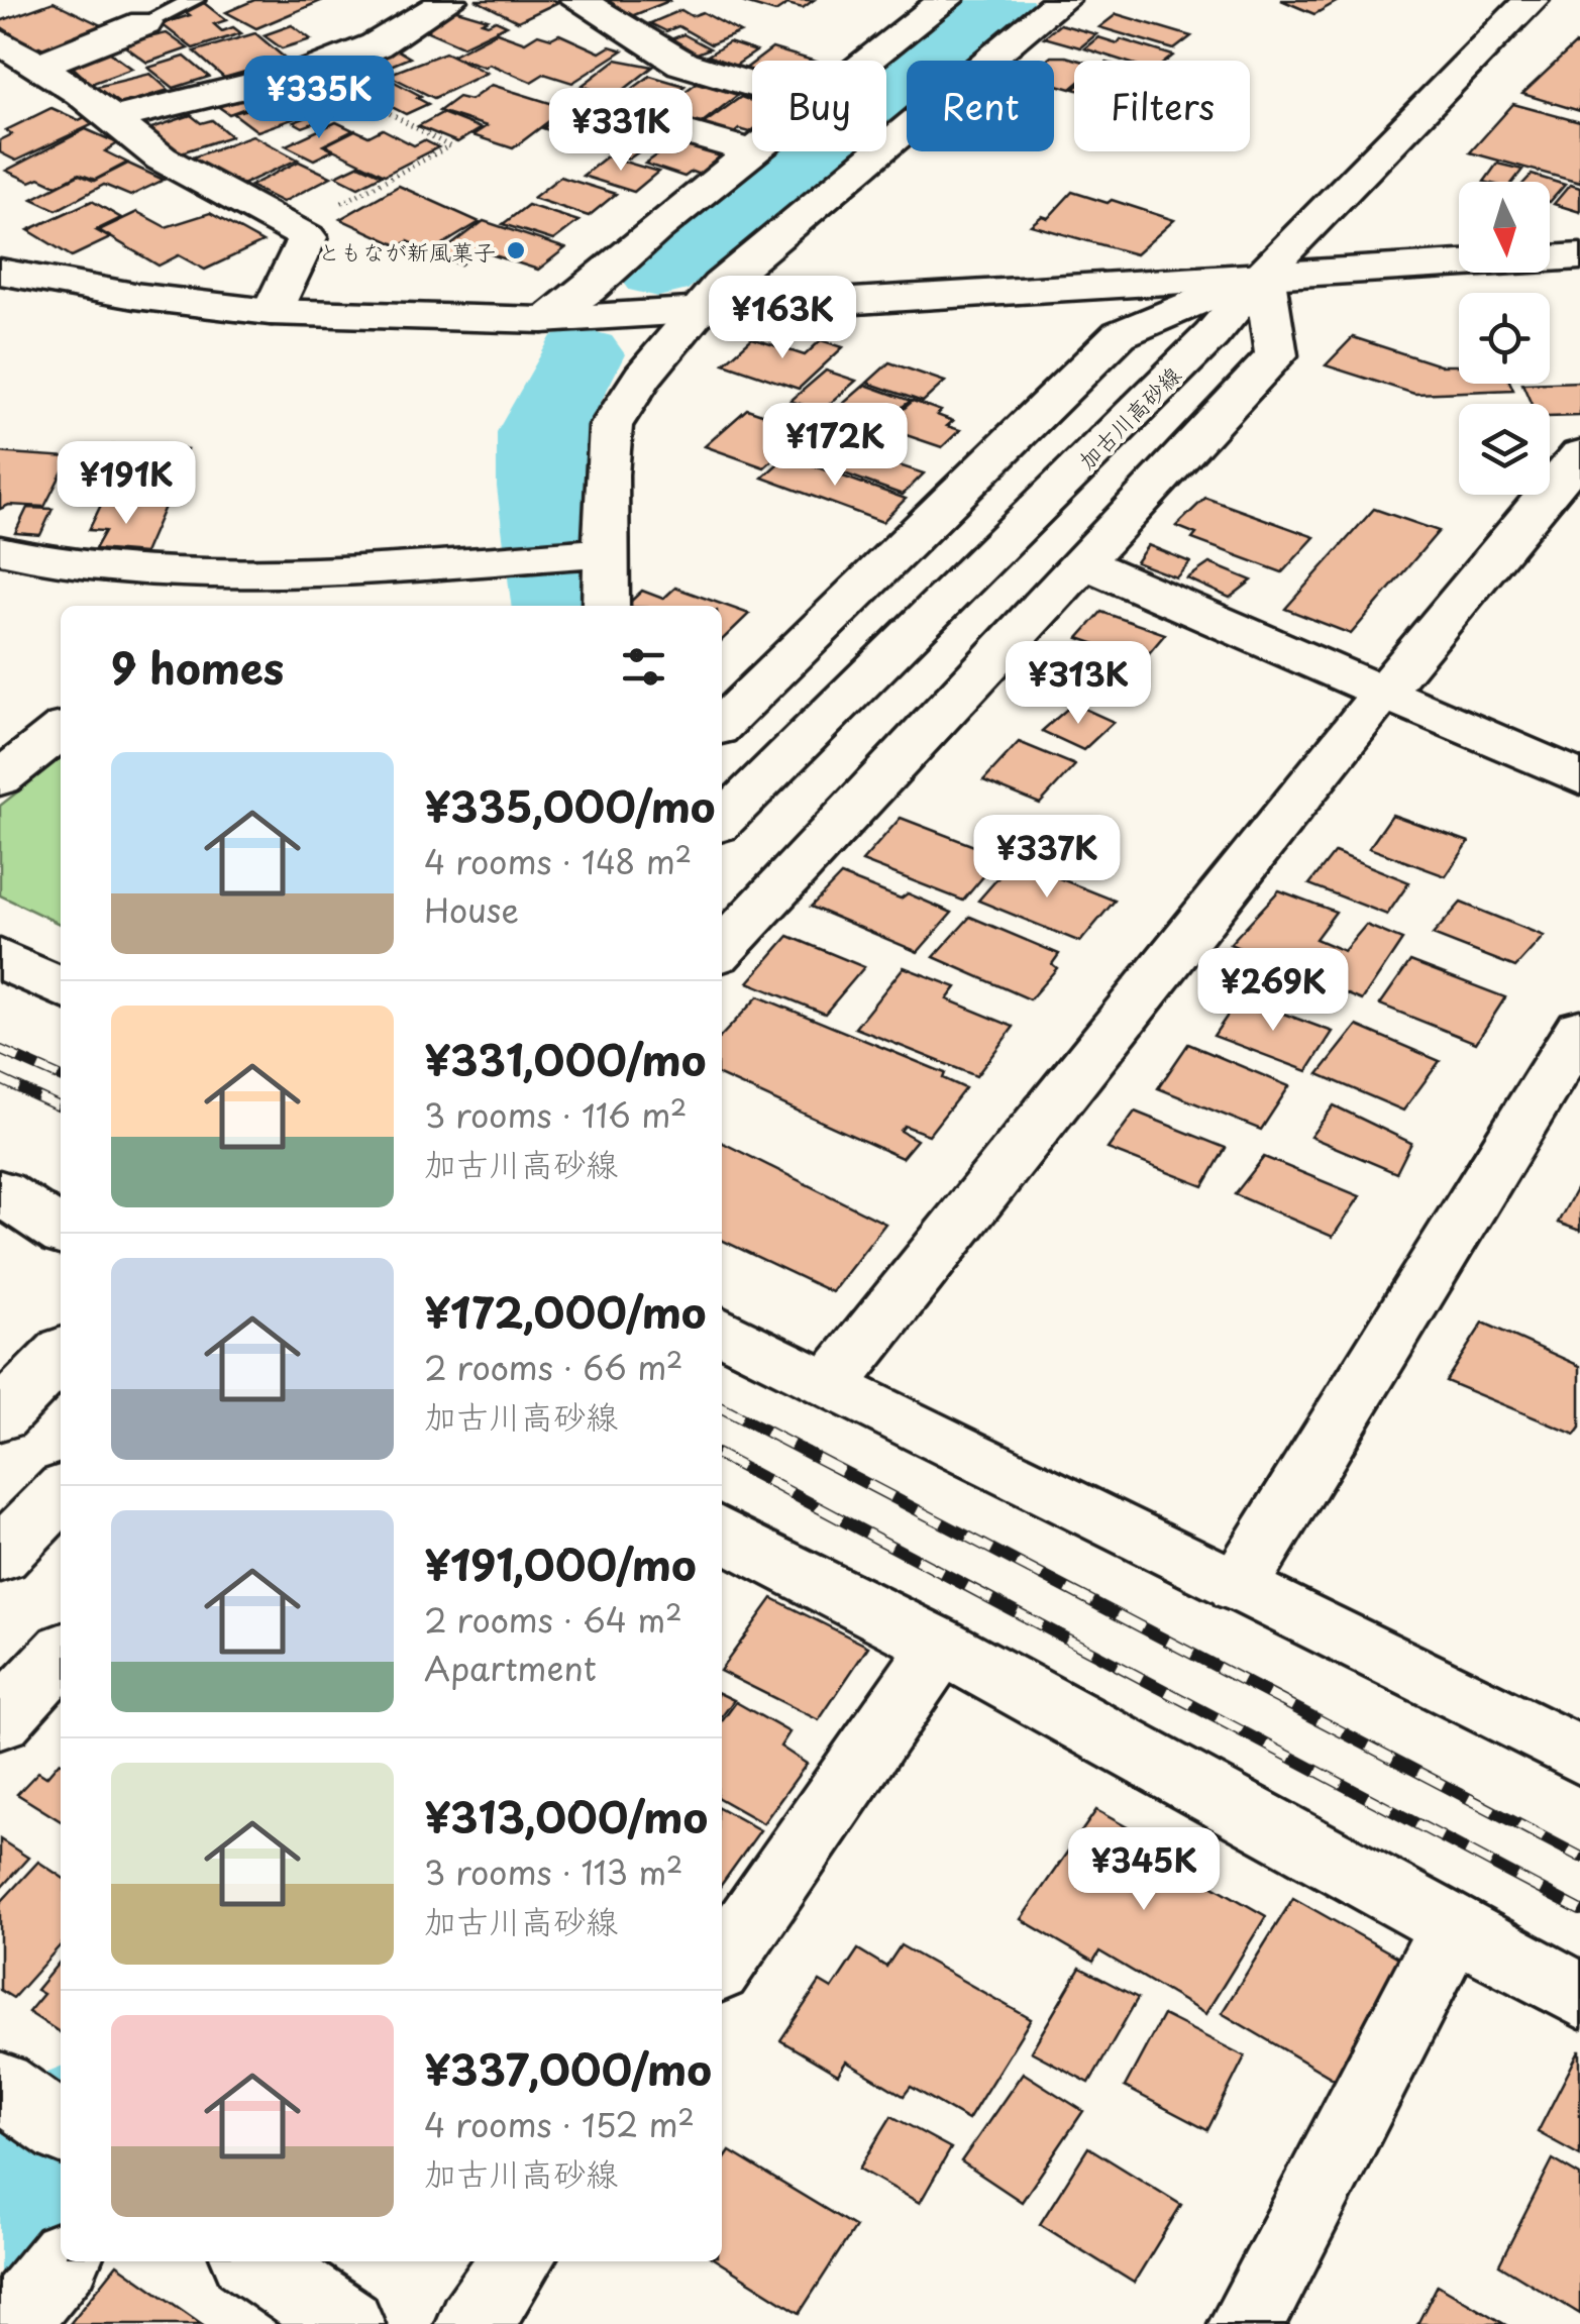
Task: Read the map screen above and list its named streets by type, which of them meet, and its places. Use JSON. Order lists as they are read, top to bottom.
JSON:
{
  "streets": {
    "street": ["加古川高砂線"]
  },
  "places": ["ともなが新風菓子"],
  "north": "bottom",
  "page": {
    "price": [
      "¥335K",
      "¥331K",
      "¥163K",
      "¥172K",
      "¥191K",
      "¥313K",
      "¥337K",
      "¥269K",
      "¥345K"
    ],
    "chip": ["Buy", "Rent", "Filters"],
    "heading": "9 homes",
    "list": [
      {
        "name": "¥335,000/mo",
        "note": "4 rooms · 148 m² · House"
      },
      {
        "name": "¥331,000/mo",
        "note": "3 rooms · 116 m² · 加古川高砂線"
      },
      {
        "name": "¥172,000/mo",
        "note": "2 rooms · 66 m² · 加古川高砂線"
      },
      {
        "name": "¥191,000/mo",
        "note": "2 rooms · 64 m² · Apartment"
      },
      {
        "name": "¥313,000/mo",
        "note": "3 rooms · 113 m² · 加古川高砂線"
      },
      {
        "name": "¥337,000/mo",
        "note": "4 rooms · 152 m² · 加古川高砂線"
      }
    ]
  }
}
